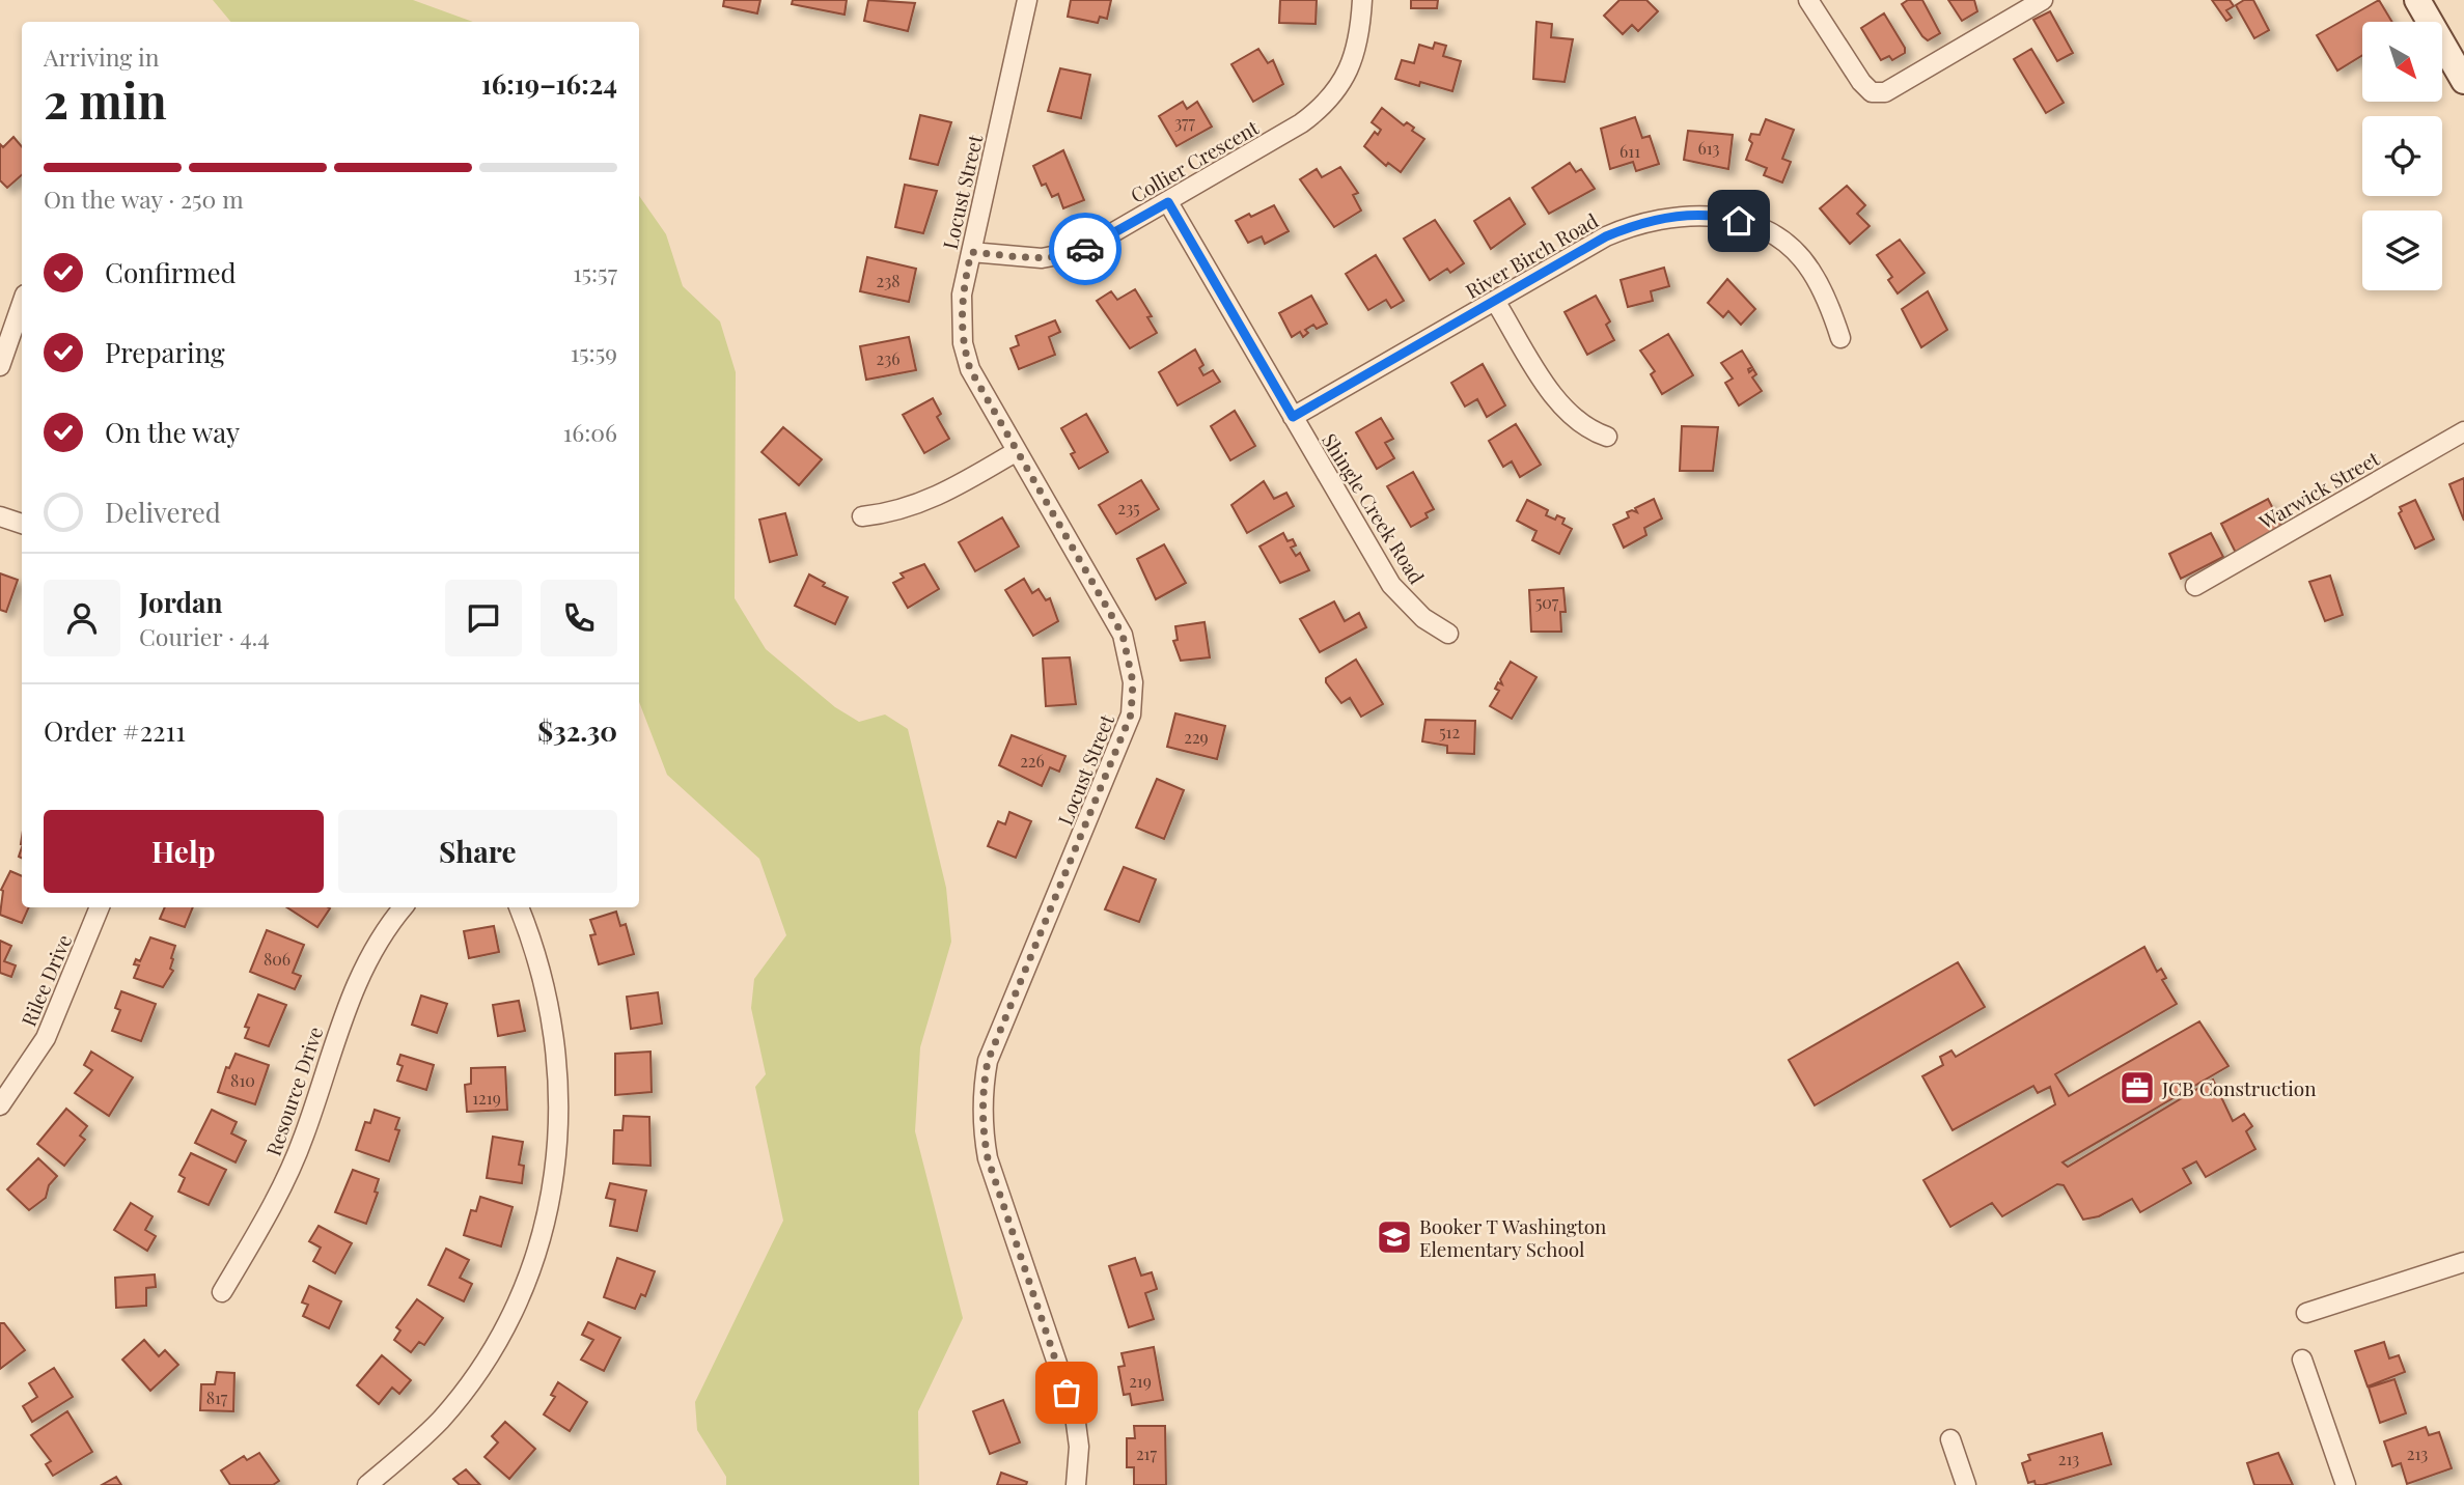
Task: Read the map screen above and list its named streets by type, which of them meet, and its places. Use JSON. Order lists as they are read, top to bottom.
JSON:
{
  "streets": {
    "street": [
      "Collier Crescent",
      "Locust Street",
      "River Birch Road",
      "Warwick Street",
      "Shingle Creek Road",
      "Rilee Drive",
      "Resource Drive"
    ]
  },
  "crossings": [
    ["Collier Crescent", "Locust Street"],
    ["Collier Crescent", "Shingle Creek Road"],
    ["River Birch Road", "Shingle Creek Road"]
  ],
  "places": {
    "office": ["JCB Construction"],
    "school or university": ["Booker T Washington Elementary School"]
  },
  "house_numbers": [
    "377",
    "613",
    "611",
    "238",
    "236",
    "235",
    "507",
    "512",
    "229",
    "226",
    "806",
    "810",
    "1219",
    "219",
    "817",
    "217",
    "213",
    "213"
  ],
  "north": "bottom right",
  "page": {
    "heading": ["2 min", "Arriving in", "16:19–16:24"],
    "panel": [
      "Jordan",
      "Courier · 4.4",
      "Order #2211",
      "$32.30"
    ],
    "bar": "On the way · 250 m",
    "list": [
      ["Confirmed", "15:57"],
      ["Preparing", "15:59"],
      ["On the way", "16:06"],
      "Delivered"
    ],
    "buttons": ["Help", "Share"]
  }
}
